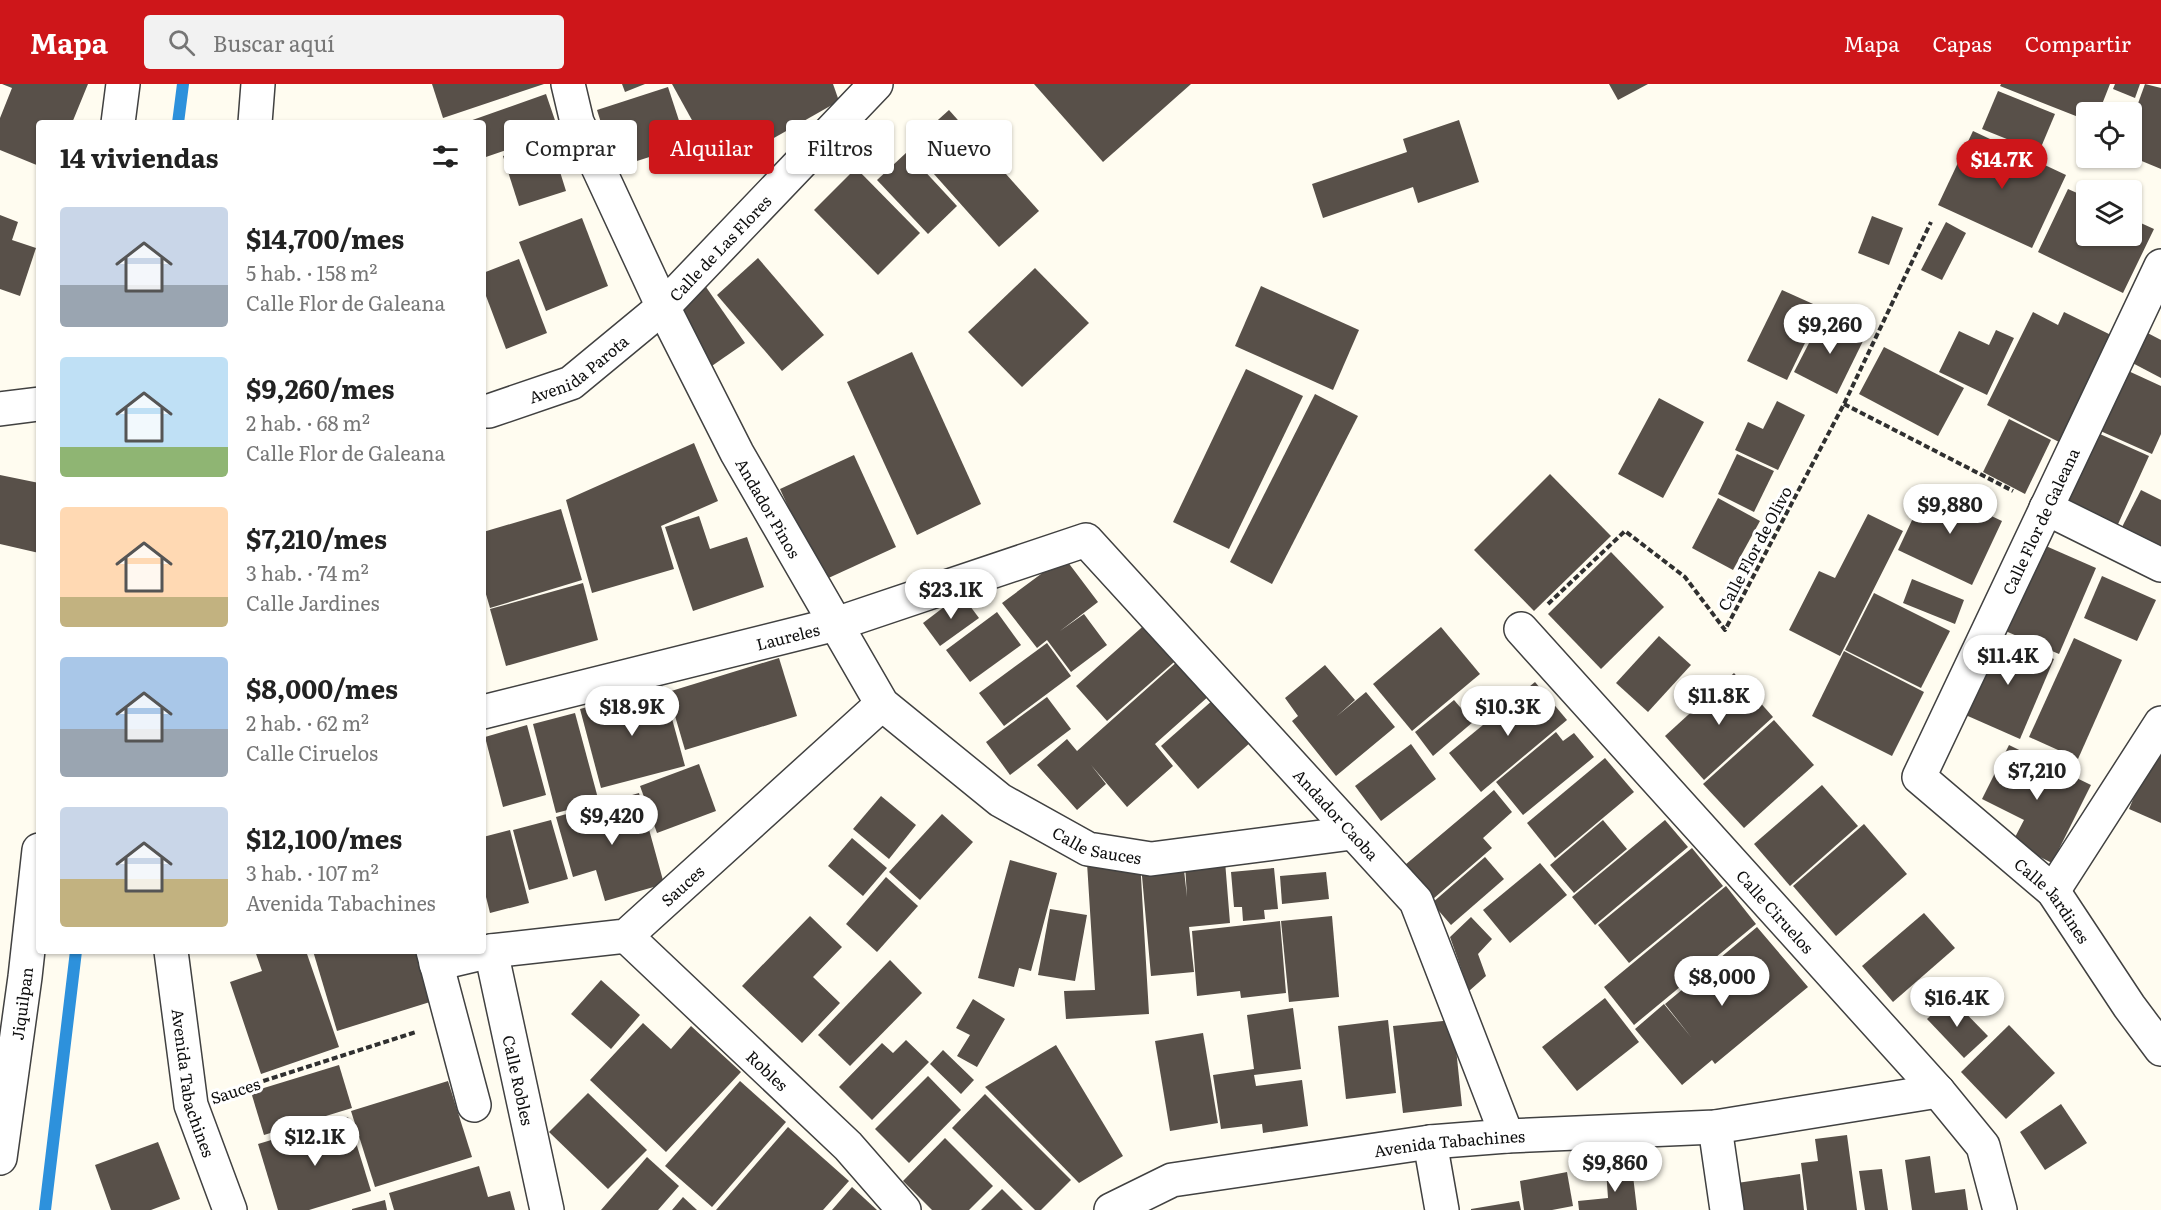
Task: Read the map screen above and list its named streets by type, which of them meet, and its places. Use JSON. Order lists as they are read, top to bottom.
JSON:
{
  "streets": {
    "street": [
      "Calle de Las Flores",
      "Avenida Parota",
      "Andador Pinos",
      "Calle Flor de Galeana",
      "Laureles",
      "Andador Caoba",
      "Calle Sauces",
      "Sauces",
      "Calle Jardines",
      "Calle Ciruelos",
      "Jiquilpan",
      "Robles",
      "Calle Robles",
      "Avenida Tabachines"
    ],
    "path": ["Calle Flor de Olivo"]
  },
  "crossings": [
    ["Calle de Las Flores", "Avenida Parota"],
    ["Calle de Las Flores", "Andador Pinos"],
    ["Avenida Parota", "Andador Pinos"],
    ["Andador Pinos", "Laureles"],
    ["Andador Pinos", "Calle Sauces"],
    ["Andador Pinos", "Sauces"],
    ["Calle Flor de Galeana", "Calle Jardines"],
    ["Calle Flor de Olivo", "Calle Ciruelos"],
    ["Laureles", "Andador Caoba"],
    ["Andador Caoba", "Calle Sauces"],
    ["Andador Caoba", "Avenida Tabachines"],
    ["Calle Sauces", "Sauces"],
    ["Sauces", "Robles"],
    ["Sauces", "Avenida Tabachines"],
    ["Calle Ciruelos", "Avenida Tabachines"]
  ],
  "page": {
    "header": "Mapa",
    "search": "Buscar aquí",
    "nav": ["Mapa", "Capas", "Compartir"],
    "chip": [
      "Comprar",
      "Alquilar",
      "Filtros",
      "Nuevo"
    ],
    "heading": "14 viviendas",
    "price": [
      "$14.7K",
      "$9,260",
      "$9,880",
      "$23.1K",
      "$11.4K",
      "$11.8K",
      "$18.9K",
      "$10.3K",
      "$7,210",
      "$9,420",
      "$8,000",
      "$16.4K",
      "$12.1K",
      "$9,860"
    ],
    "list": [
      {
        "name": "$14,700/mes",
        "note": "5 hab. · 158 m² · Calle Flor de Galeana"
      },
      {
        "name": "$9,260/mes",
        "note": "2 hab. · 68 m² · Calle Flor de Galeana"
      },
      {
        "name": "$7,210/mes",
        "note": "3 hab. · 74 m² · Calle Jardines"
      },
      {
        "name": "$8,000/mes",
        "note": "2 hab. · 62 m² · Calle Ciruelos"
      },
      {
        "name": "$12,100/mes",
        "note": "3 hab. · 107 m² · Avenida Tabachines"
      }
    ]
  }
}
